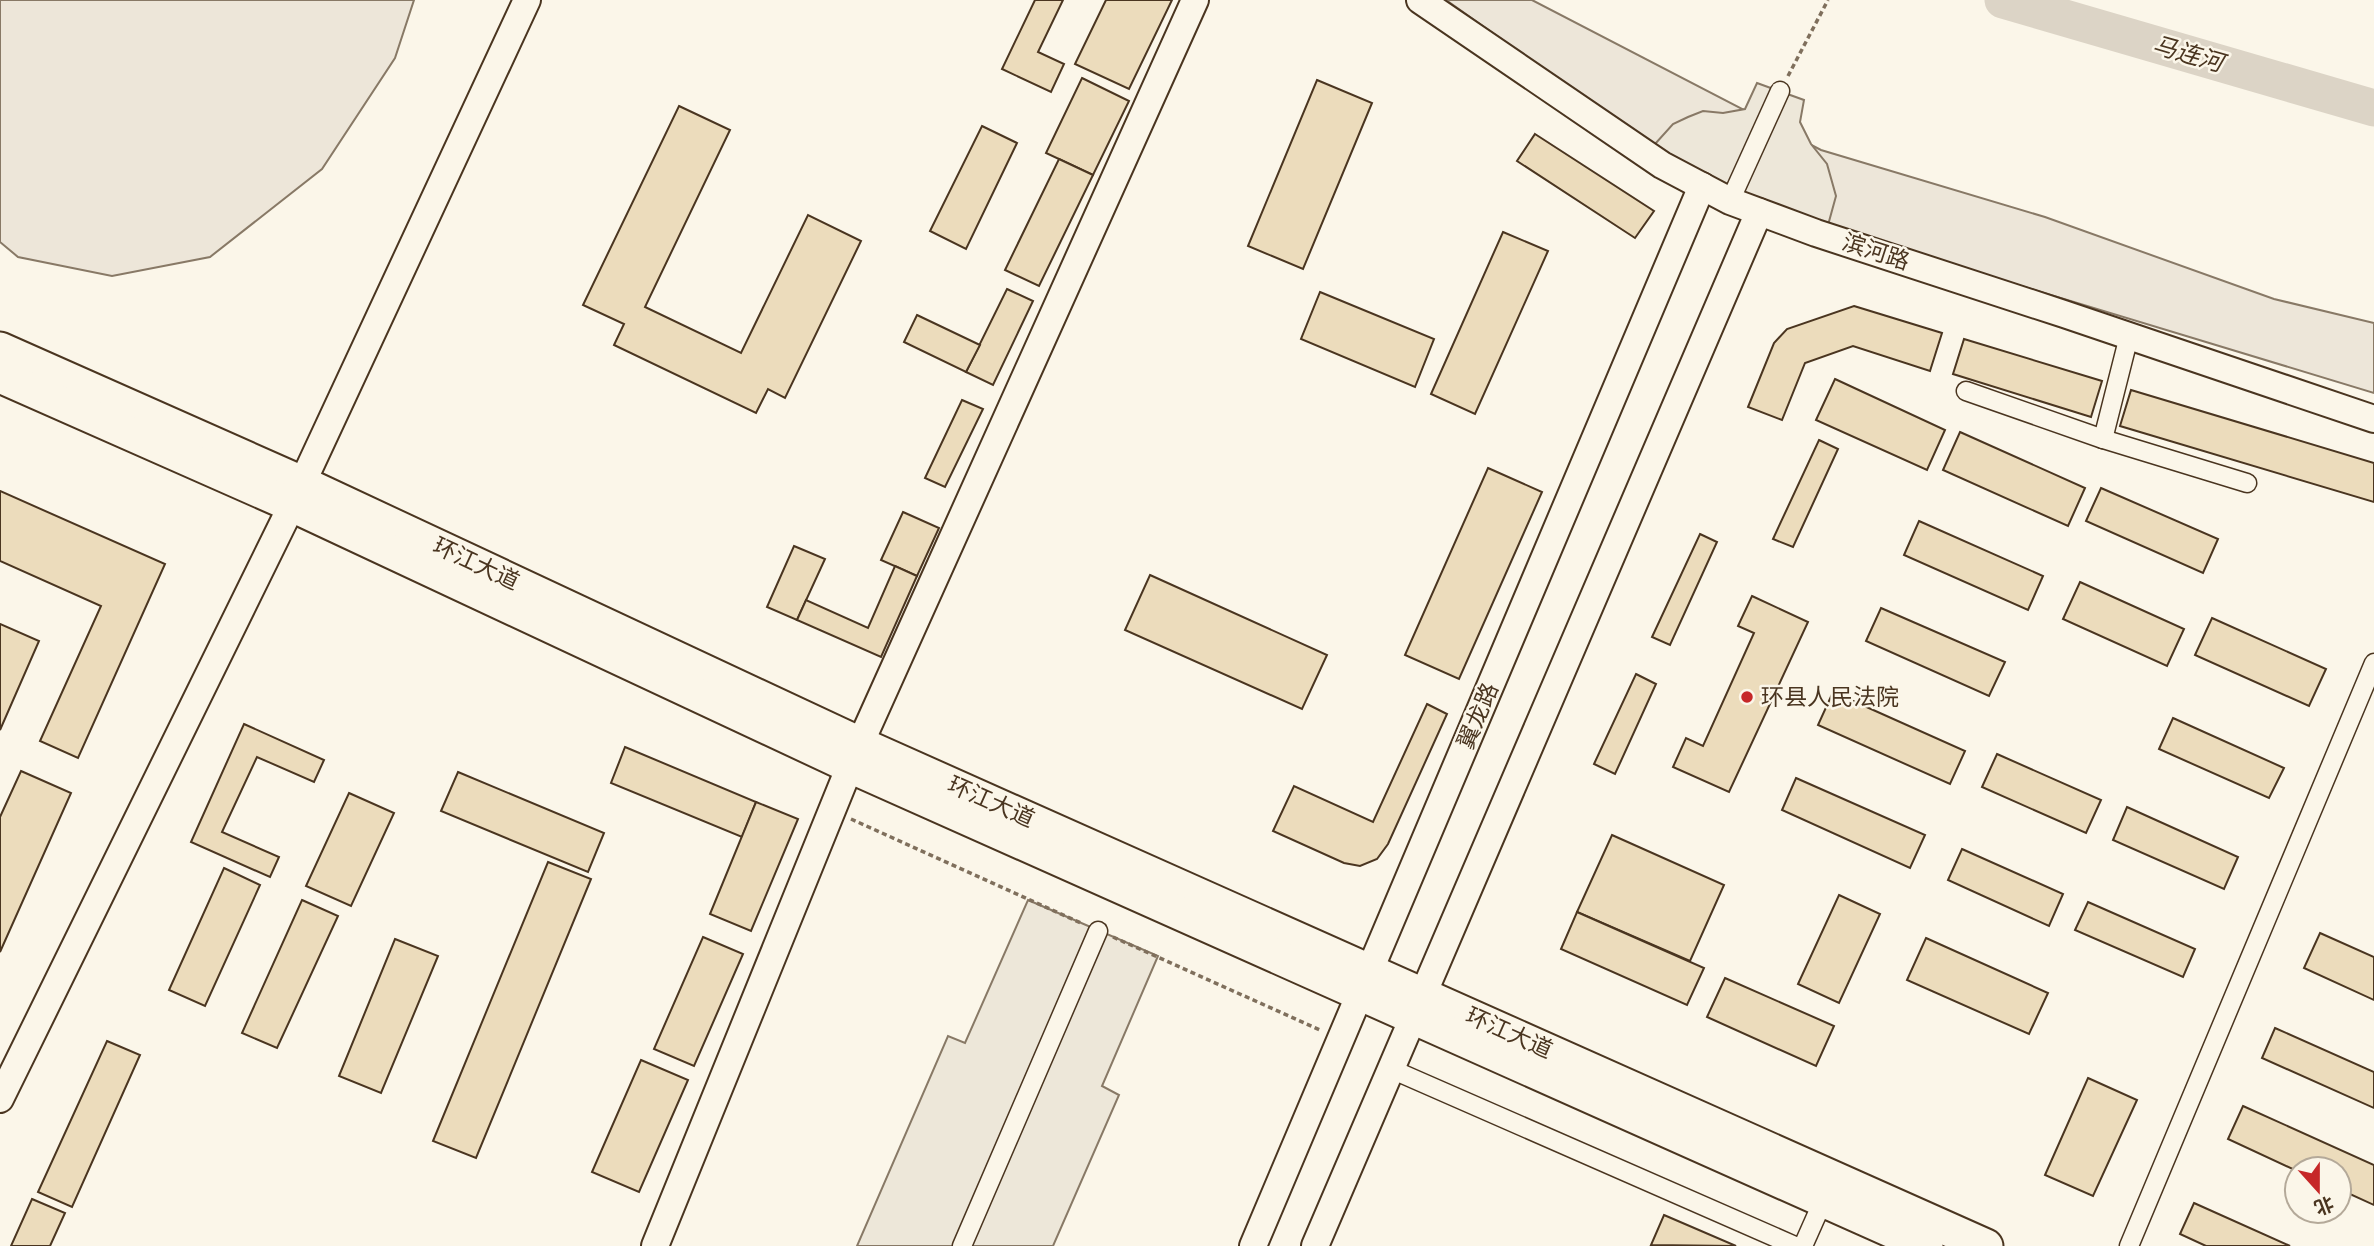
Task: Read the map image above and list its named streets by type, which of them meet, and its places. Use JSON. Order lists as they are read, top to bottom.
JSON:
{
  "streets": {
    "highway": ["环江大道"],
    "main road": ["滨河路", "翼龙路"]
  },
  "crossings": [
    ["滨河路", "翼龙路"],
    ["环江大道", "翼龙路"]
  ],
  "water": ["马连河"],
  "places": ["环县人民法院"],
  "north": "bottom"
}
